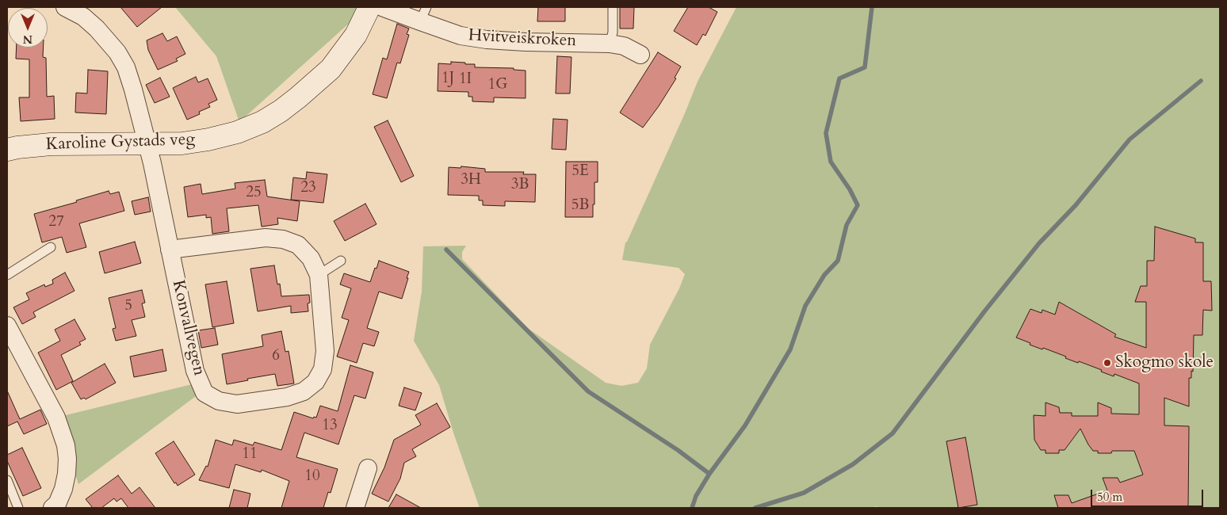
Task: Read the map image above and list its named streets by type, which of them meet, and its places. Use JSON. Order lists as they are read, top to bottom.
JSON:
{
  "streets": {
    "street": ["Hvitveiskroken", "Karoline Gystads veg", "Konvallvegen"]
  },
  "crossings": [
    ["Karoline Gystads veg", "Konvallvegen"]
  ],
  "places": ["Skogmo skole"],
  "house_numbers": [
    "1J",
    "1I",
    "1G",
    "5E",
    "3H",
    "3B",
    "23",
    "25",
    "5B",
    "27",
    "5",
    "6",
    "13",
    "11",
    "10"
  ],
  "scale_bar": "50 m",
  "north": "bottom"
}
